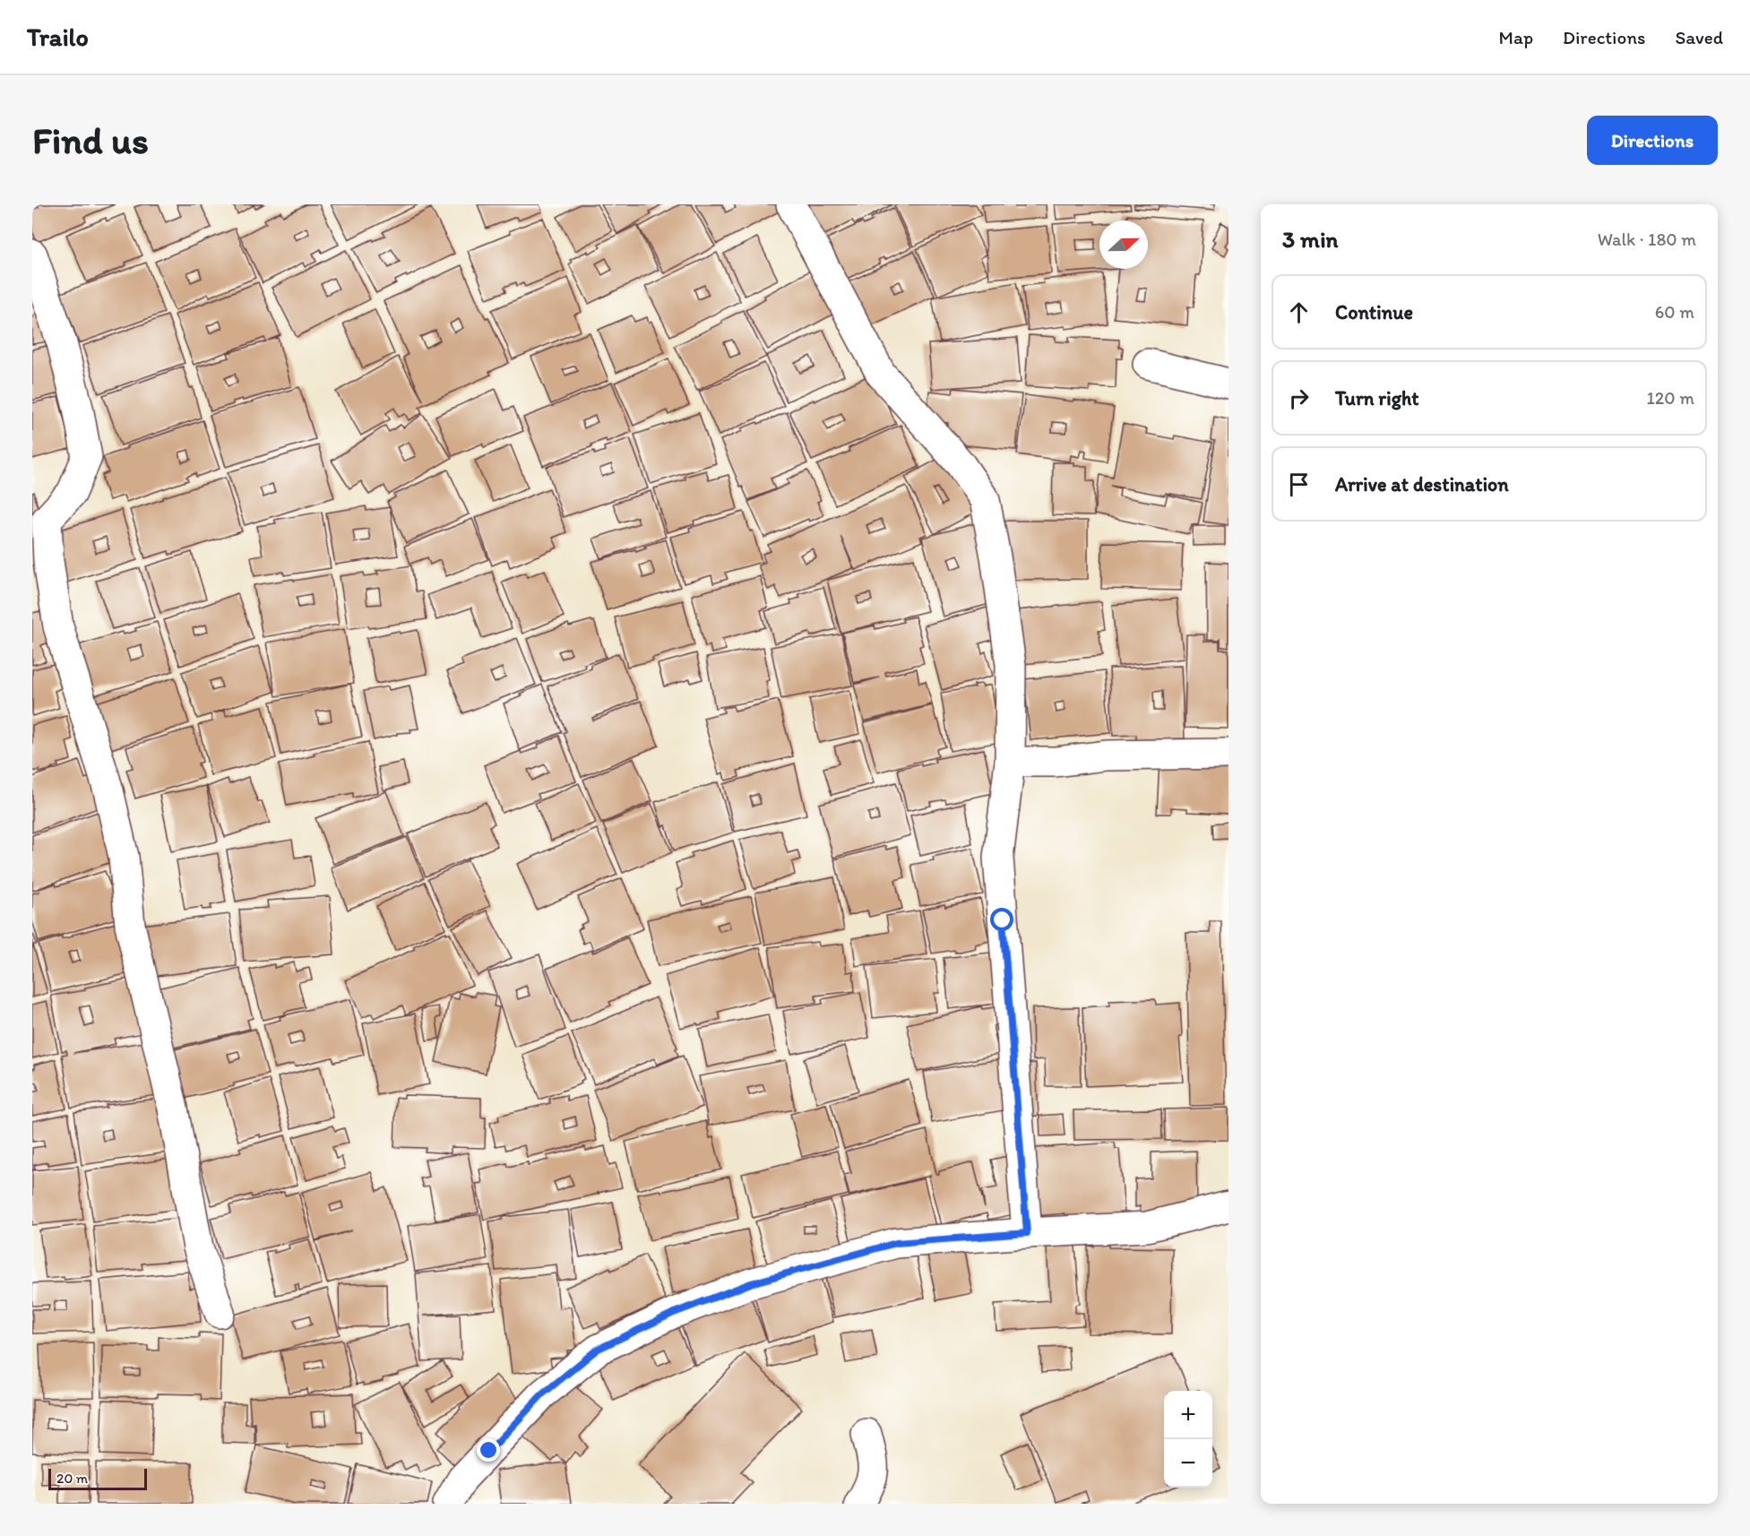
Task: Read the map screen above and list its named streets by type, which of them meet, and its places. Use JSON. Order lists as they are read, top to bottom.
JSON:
{
  "scale_bar": "20 m",
  "north": "right",
  "page": {
    "header": "Trailo",
    "nav": ["Map", "Directions", "Saved"],
    "buttons": "Directions",
    "title": "Find us",
    "heading": ["3 min", "Walk · 180 m"],
    "list": [
      ["Continue", "60 m"],
      ["Turn right", "120 m"],
      "Arrive at destination"
    ],
    "map_buttons": ["+", "−"],
    "scale": "20 m"
  }
}
